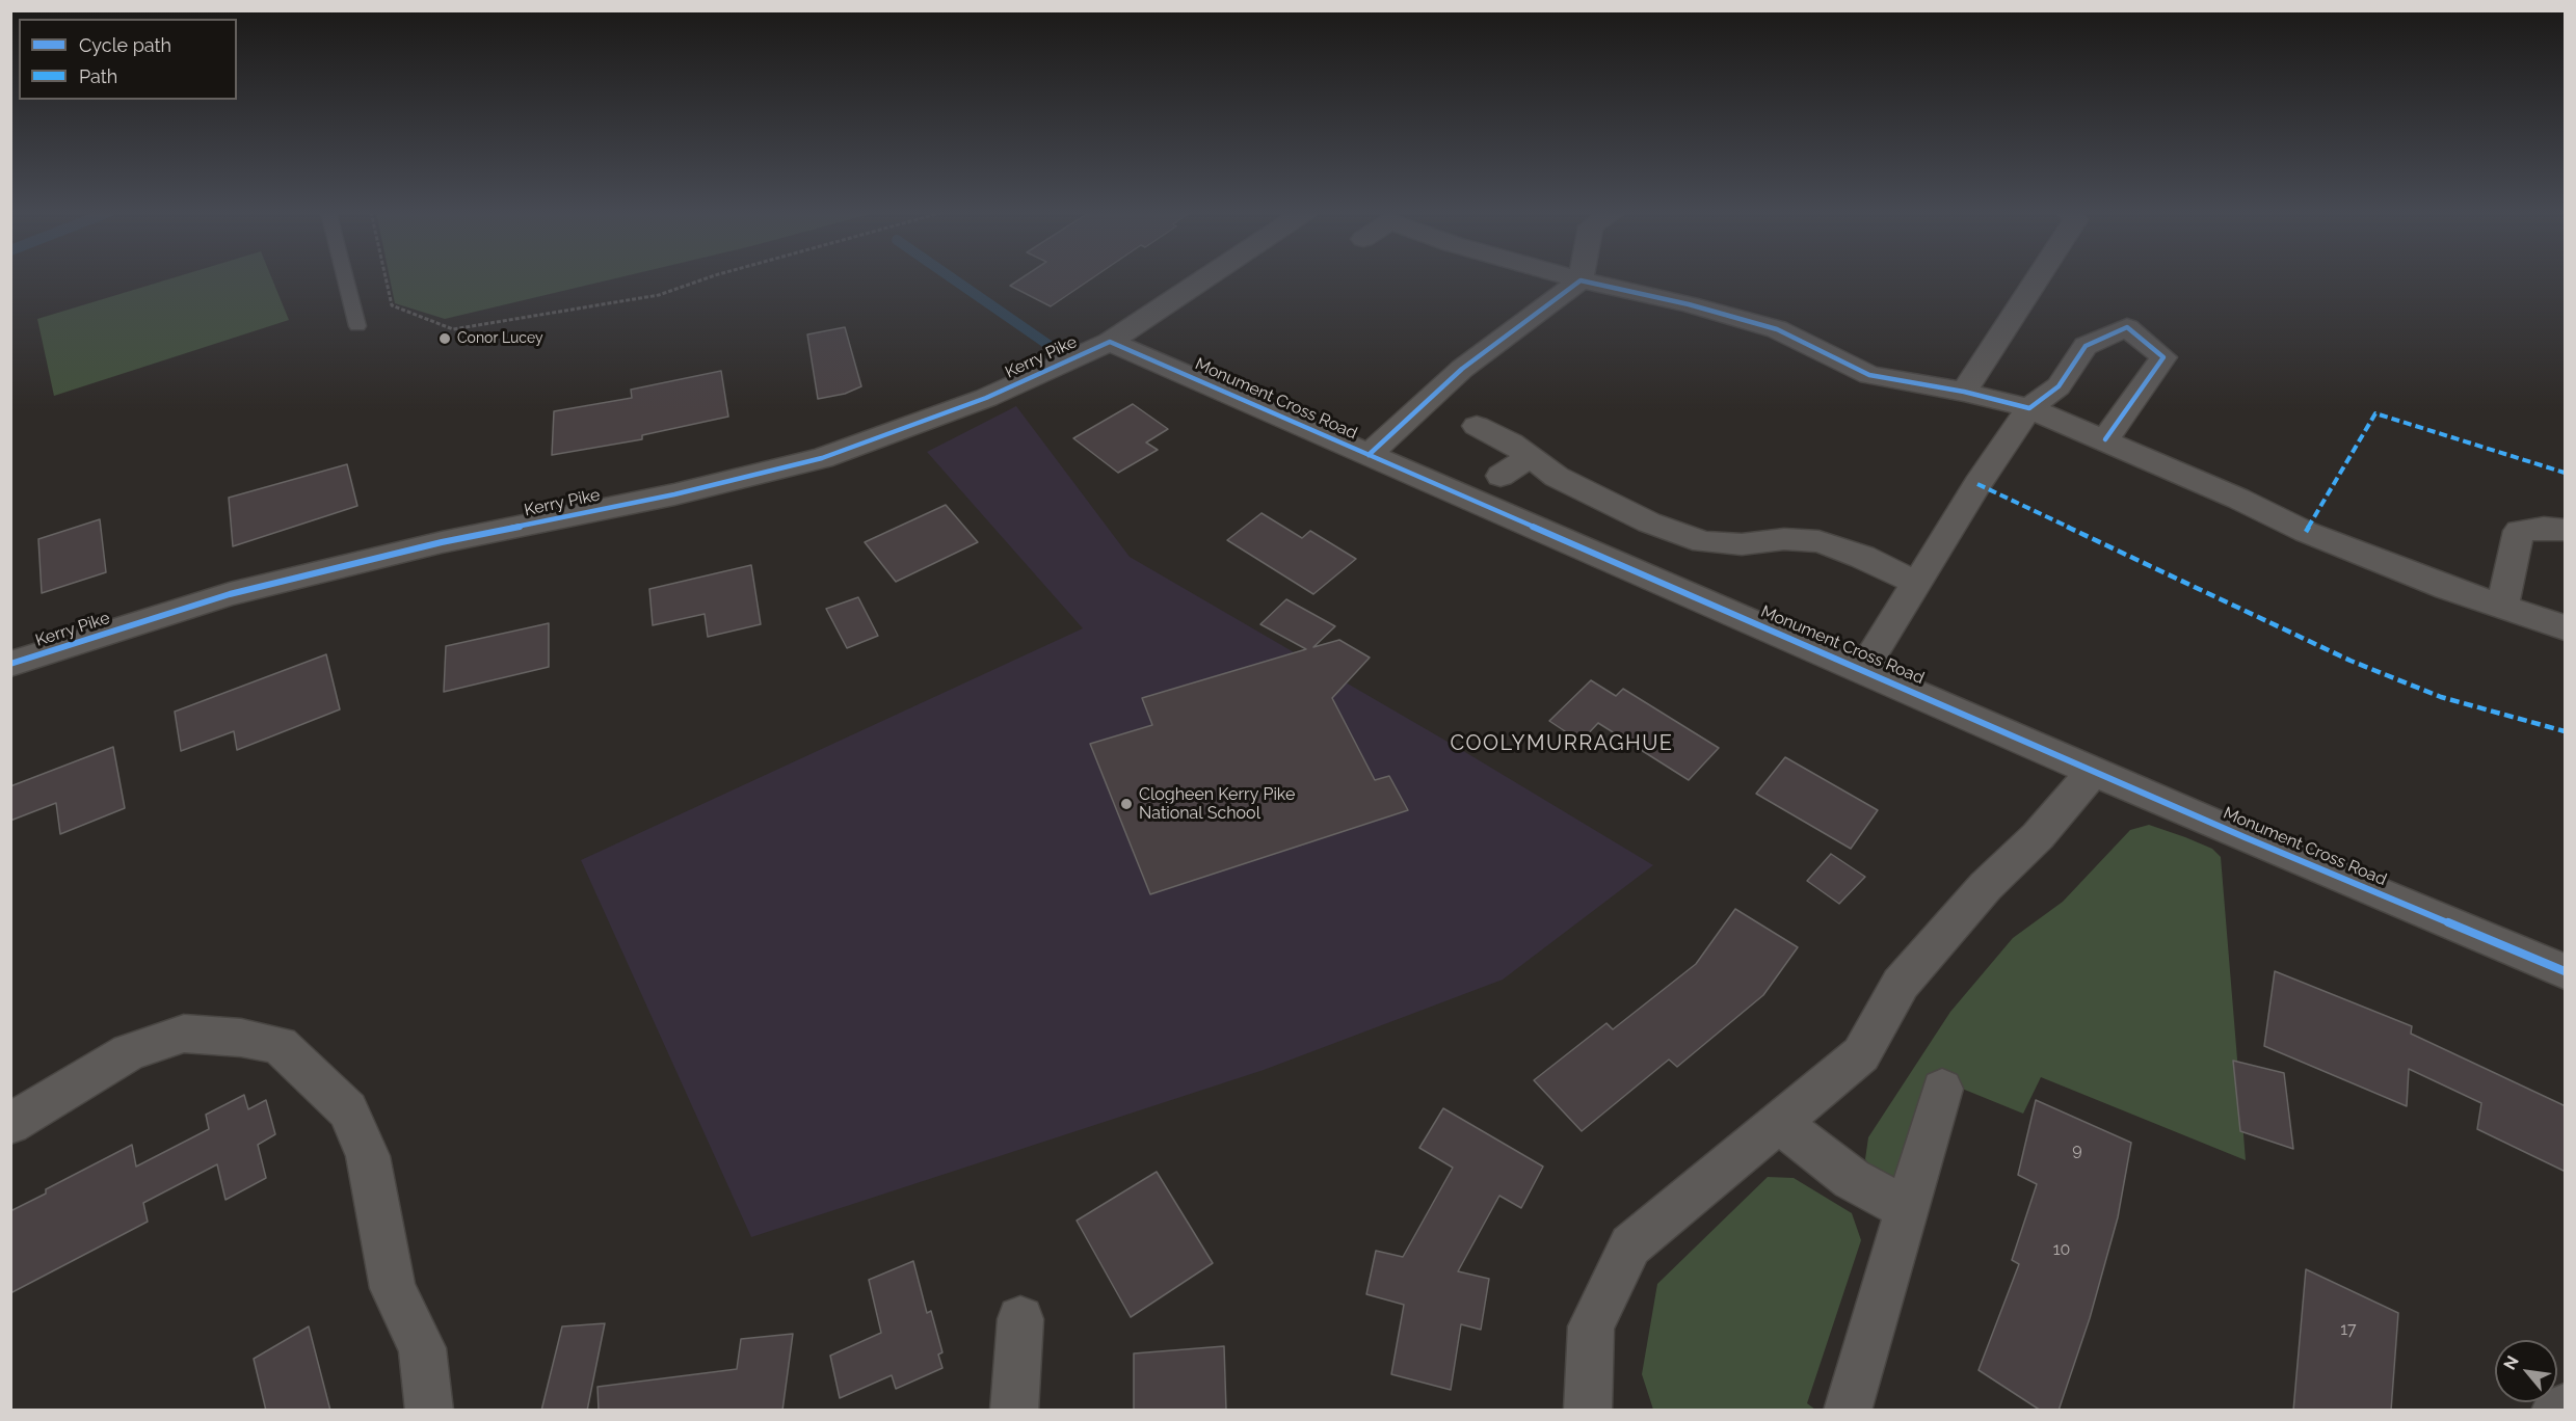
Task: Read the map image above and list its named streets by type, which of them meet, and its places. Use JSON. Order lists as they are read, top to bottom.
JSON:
{
  "streets": {
    "street": ["Kerry Pike", "Monument Cross Road"]
  },
  "crossings": [
    ["Kerry Pike", "Monument Cross Road"]
  ],
  "districts": ["COOLYMURRAGHUE"],
  "places": ["Conor Lucey", "Clogheen Kerry Pike National School"],
  "house_numbers": ["9", "10", "17"],
  "legend": ["Cycle path", "Path"],
  "north": "top left"
}
